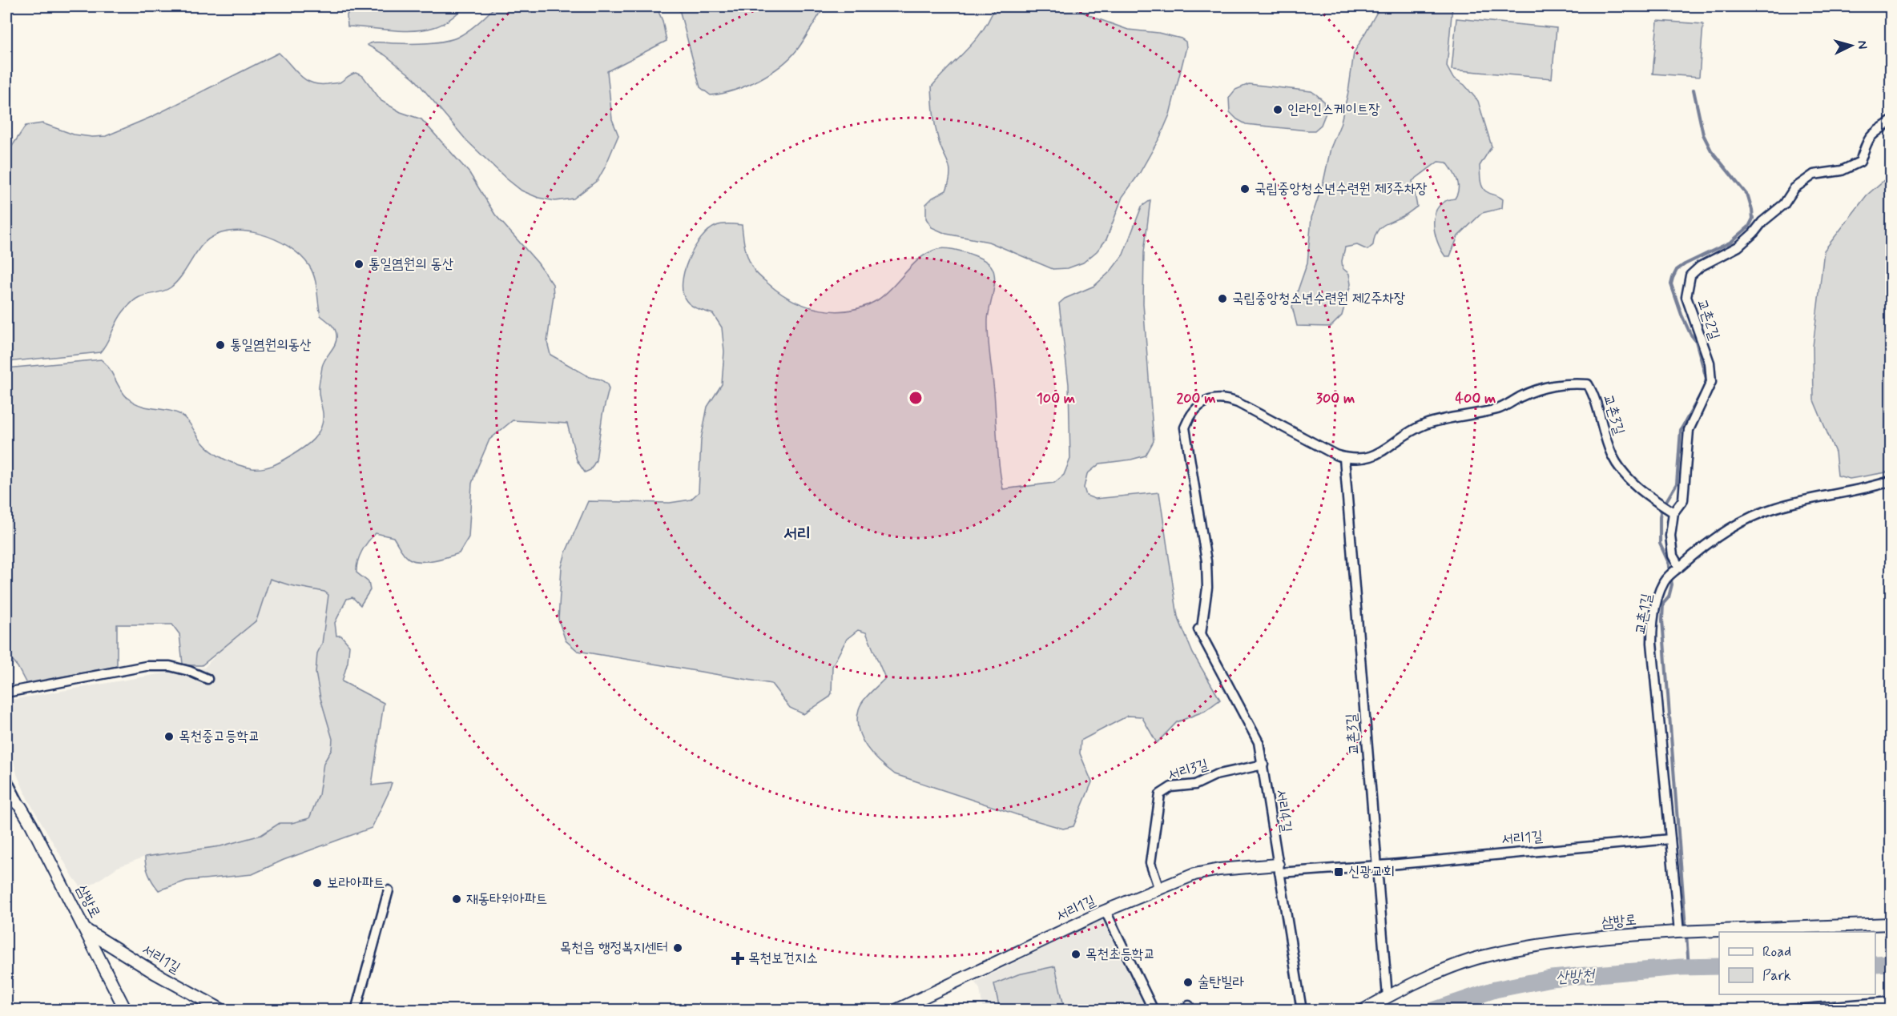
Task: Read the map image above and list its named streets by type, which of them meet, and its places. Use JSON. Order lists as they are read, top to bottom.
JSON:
{
  "streets": {
    "street": [
      "교촌2길",
      "교촌3길",
      "교촌1길",
      "서리3길",
      "서리4길",
      "서리1길",
      "삼방로"
    ]
  },
  "crossings": [
    ["교촌2길", "교촌3길"],
    ["교촌2길", "교촌1길"],
    ["교촌3길", "서리4길"],
    ["교촌3길", "서리1길"],
    ["교촌1길", "서리1길"],
    ["교촌1길", "삼방로"],
    ["서리3길", "서리4길"],
    ["서리3길", "서리1길"],
    ["서리4길", "서리1길"],
    ["서리1길", "삼방로"]
  ],
  "districts": ["서리"],
  "water": ["산방천"],
  "places": {
    "other": [
      "인라인스케이트장",
      "국립중앙청소년수련원 제3주차장",
      "통일염원의 동산",
      "국립중앙청소년수련원 제2주차장",
      "통일염원의동산",
      "목천중고등학교",
      "보라아파트",
      "재동타워아파트",
      "목천읍 행정복지센터",
      "목천초등학교",
      "술탄빌라"
    ],
    "transit": ["신광교회"],
    "health": ["목천보건지소"]
  },
  "legend": ["Road", "Park"],
  "north": "right",
  "rings": [
    "100 m",
    "200 m",
    "300 m",
    "400 m"
  ]
}
